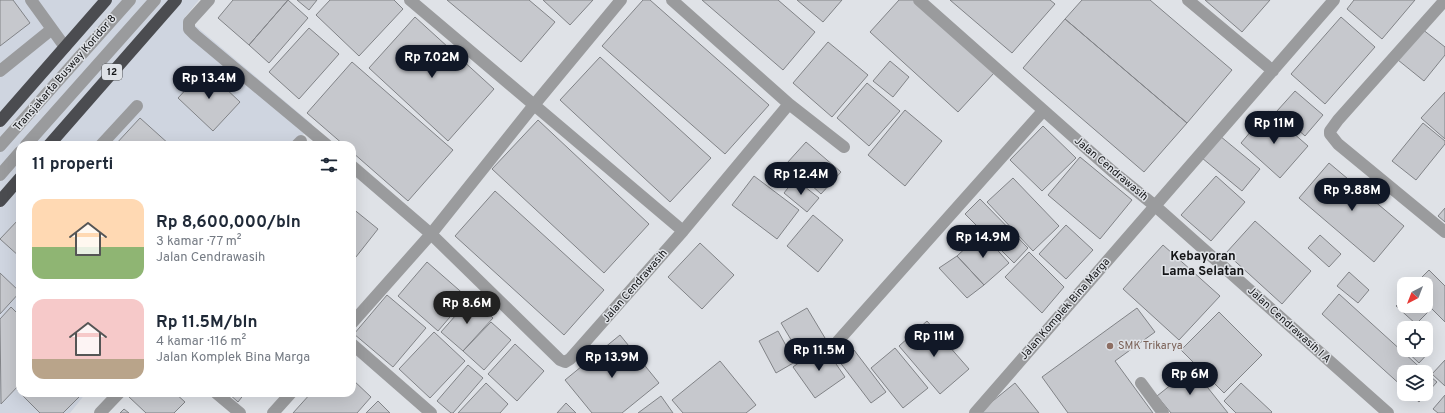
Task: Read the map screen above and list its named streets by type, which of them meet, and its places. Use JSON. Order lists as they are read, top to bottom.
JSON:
{
  "streets": {
    "highway": ["12"],
    "street": [
      "Transjakarta Busway Koridor 8",
      "Jalan Cendrawasih",
      "Jalan Komplek Bina Marga",
      "Jalan Cendrawasih I A"
    ]
  },
  "crossings": [
    ["Jalan Cendrawasih", "Jalan Komplek Bina Marga"],
    ["Jalan Cendrawasih", "Jalan Cendrawasih I A"],
    ["Jalan Komplek Bina Marga", "Jalan Cendrawasih I A"]
  ],
  "districts": ["Kebayoran Lama Selatan"],
  "places": ["SMK Trikarya"],
  "north": "bottom left",
  "page": {
    "price": [
      "Rp 7.02M",
      "Rp 13.4M",
      "Rp 11M",
      "Rp 12.4M",
      "Rp 9.88M",
      "Rp 14.9M",
      "Rp 8.6M",
      "Rp 11M",
      "Rp 11.5M",
      "Rp 13.9M",
      "Rp 6M"
    ],
    "heading": "11 properti",
    "list": [
      {
        "name": "Rp 8,600,000/bln",
        "note": "3 kamar · 77 m² · Jalan Cendrawasih"
      },
      {
        "name": "Rp 11.5M/bln",
        "note": "4 kamar · 116 m² · Jalan Komplek Bina Marga"
      }
    ]
  }
}
